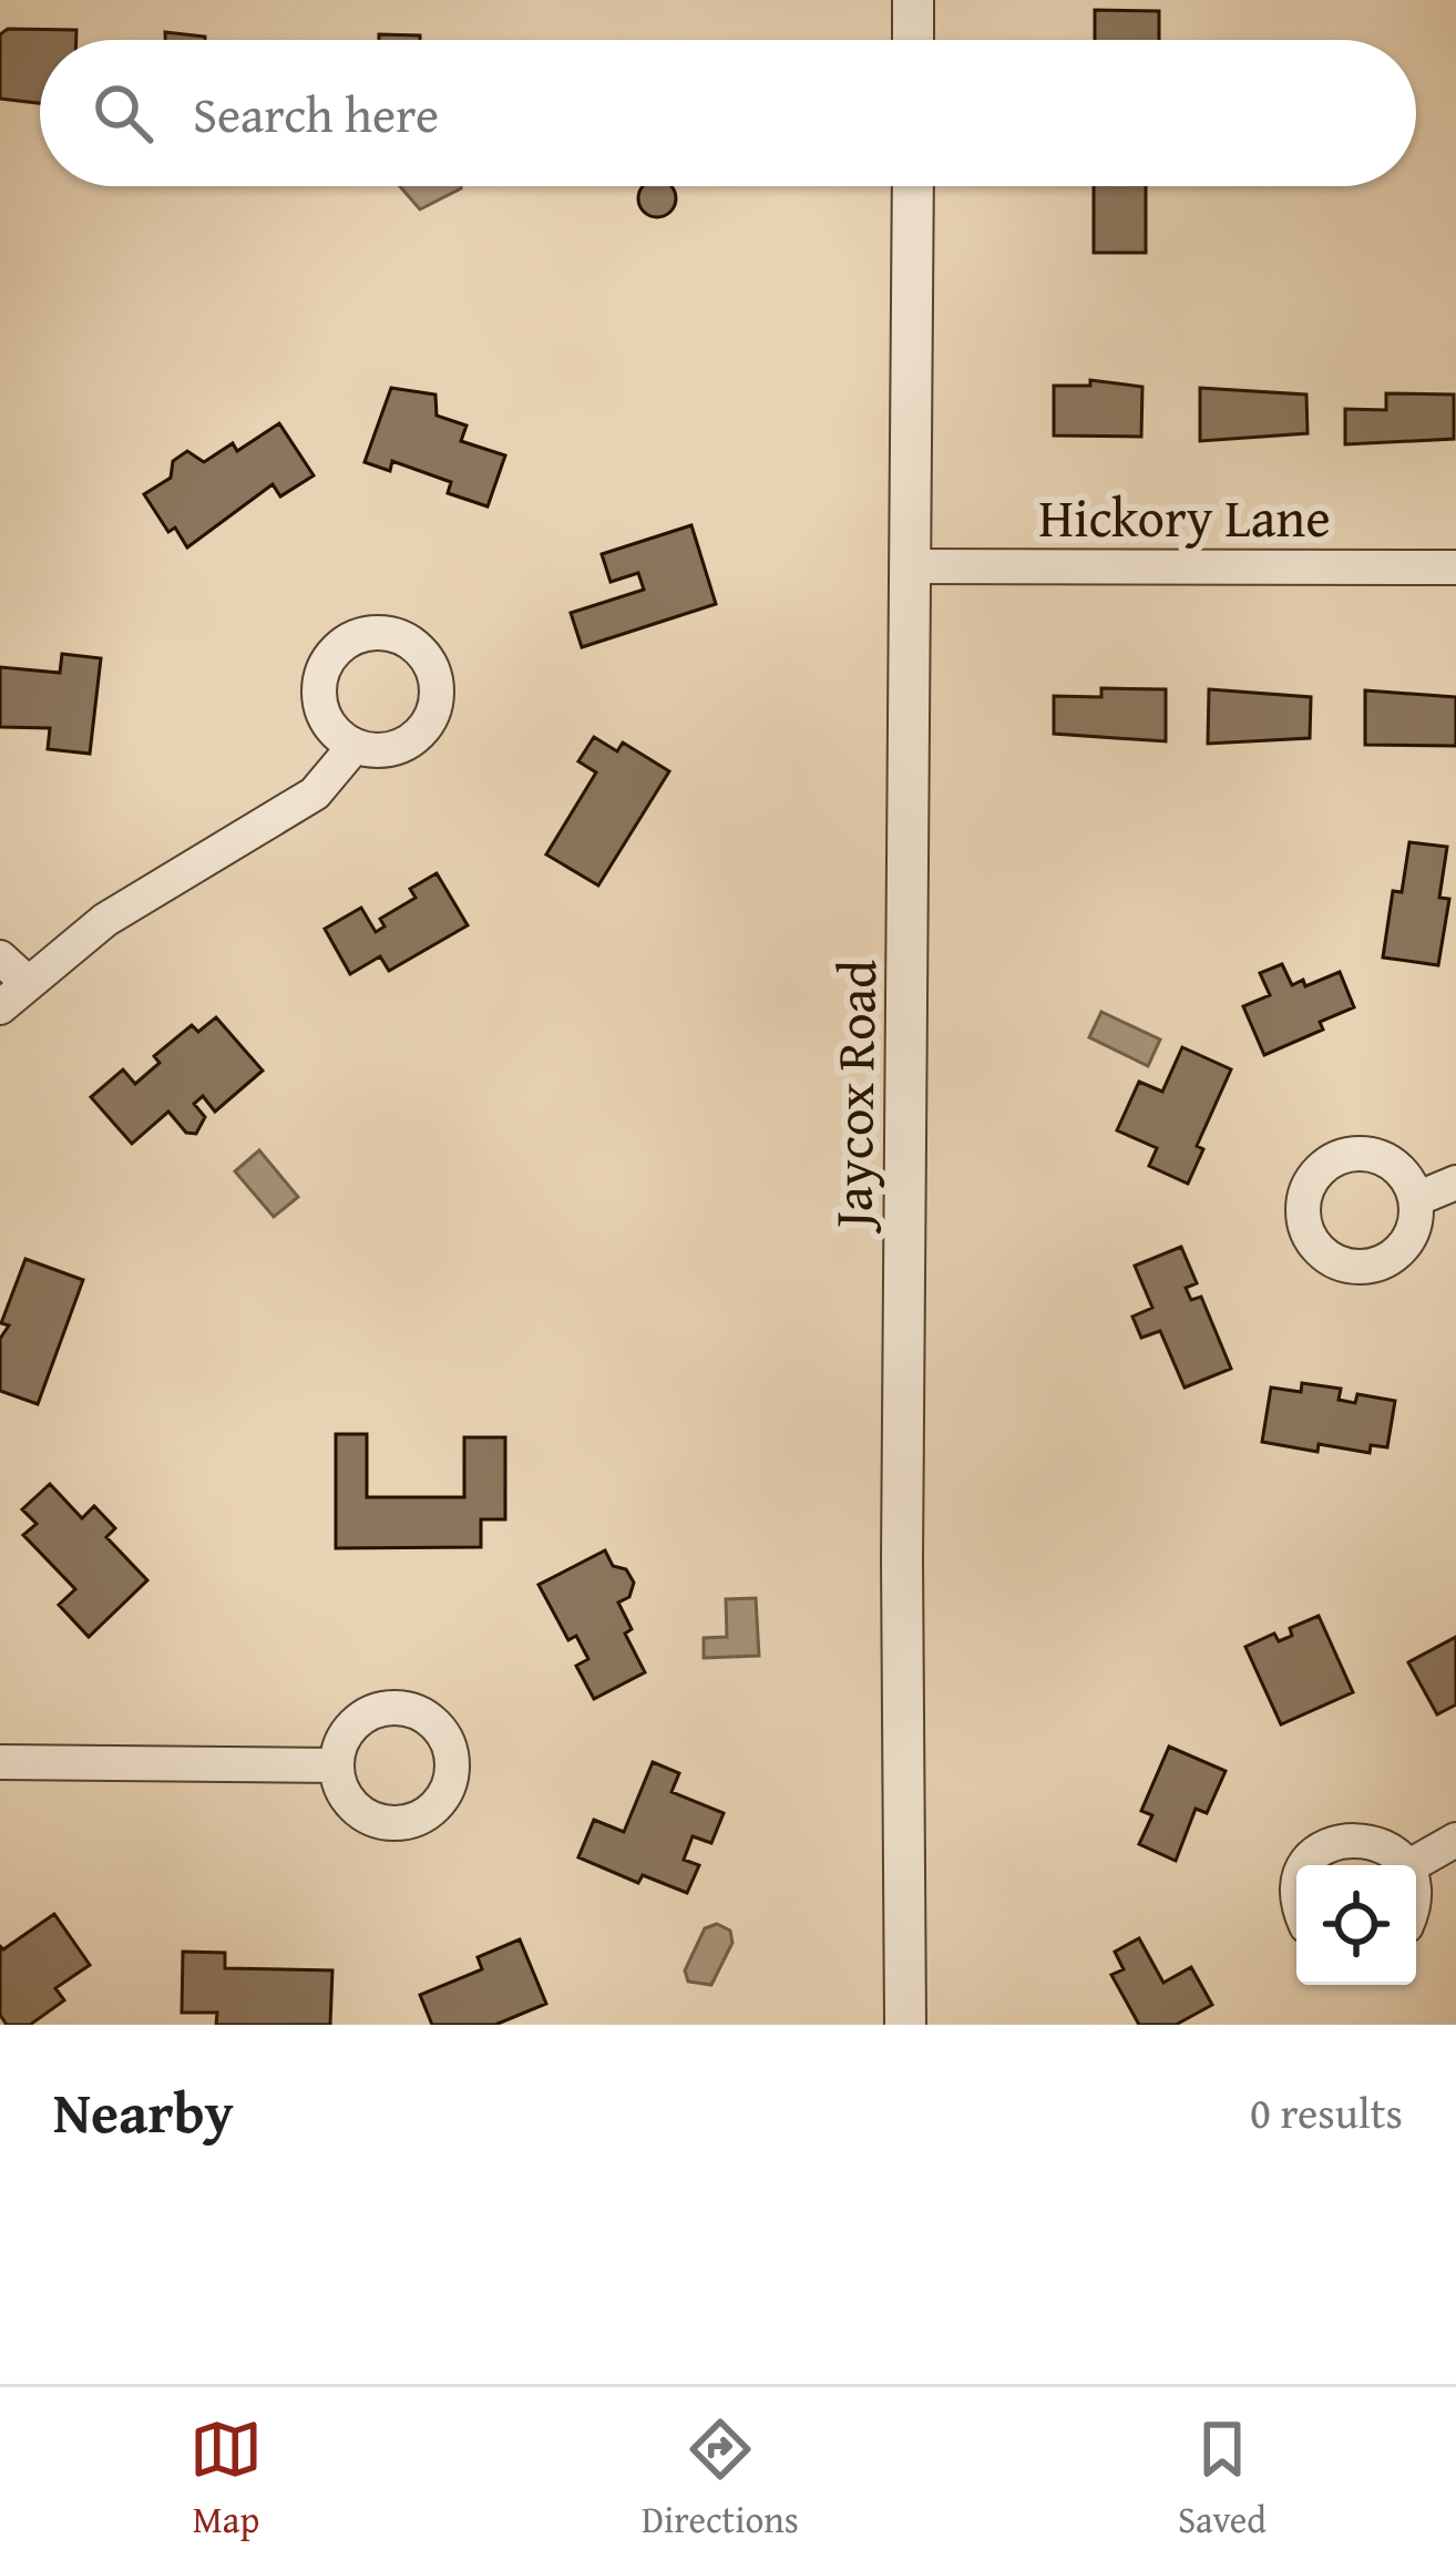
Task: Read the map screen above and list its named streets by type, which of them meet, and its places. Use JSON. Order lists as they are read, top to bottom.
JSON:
{
  "streets": {
    "street": ["Hickory Lane", "Jaycox Road"]
  },
  "crossings": [
    ["Hickory Lane", "Jaycox Road"]
  ],
  "page": {
    "search": "Search here",
    "heading": ["Nearby", "0 results"],
    "nav": ["Map", "Directions", "Saved"]
  }
}
